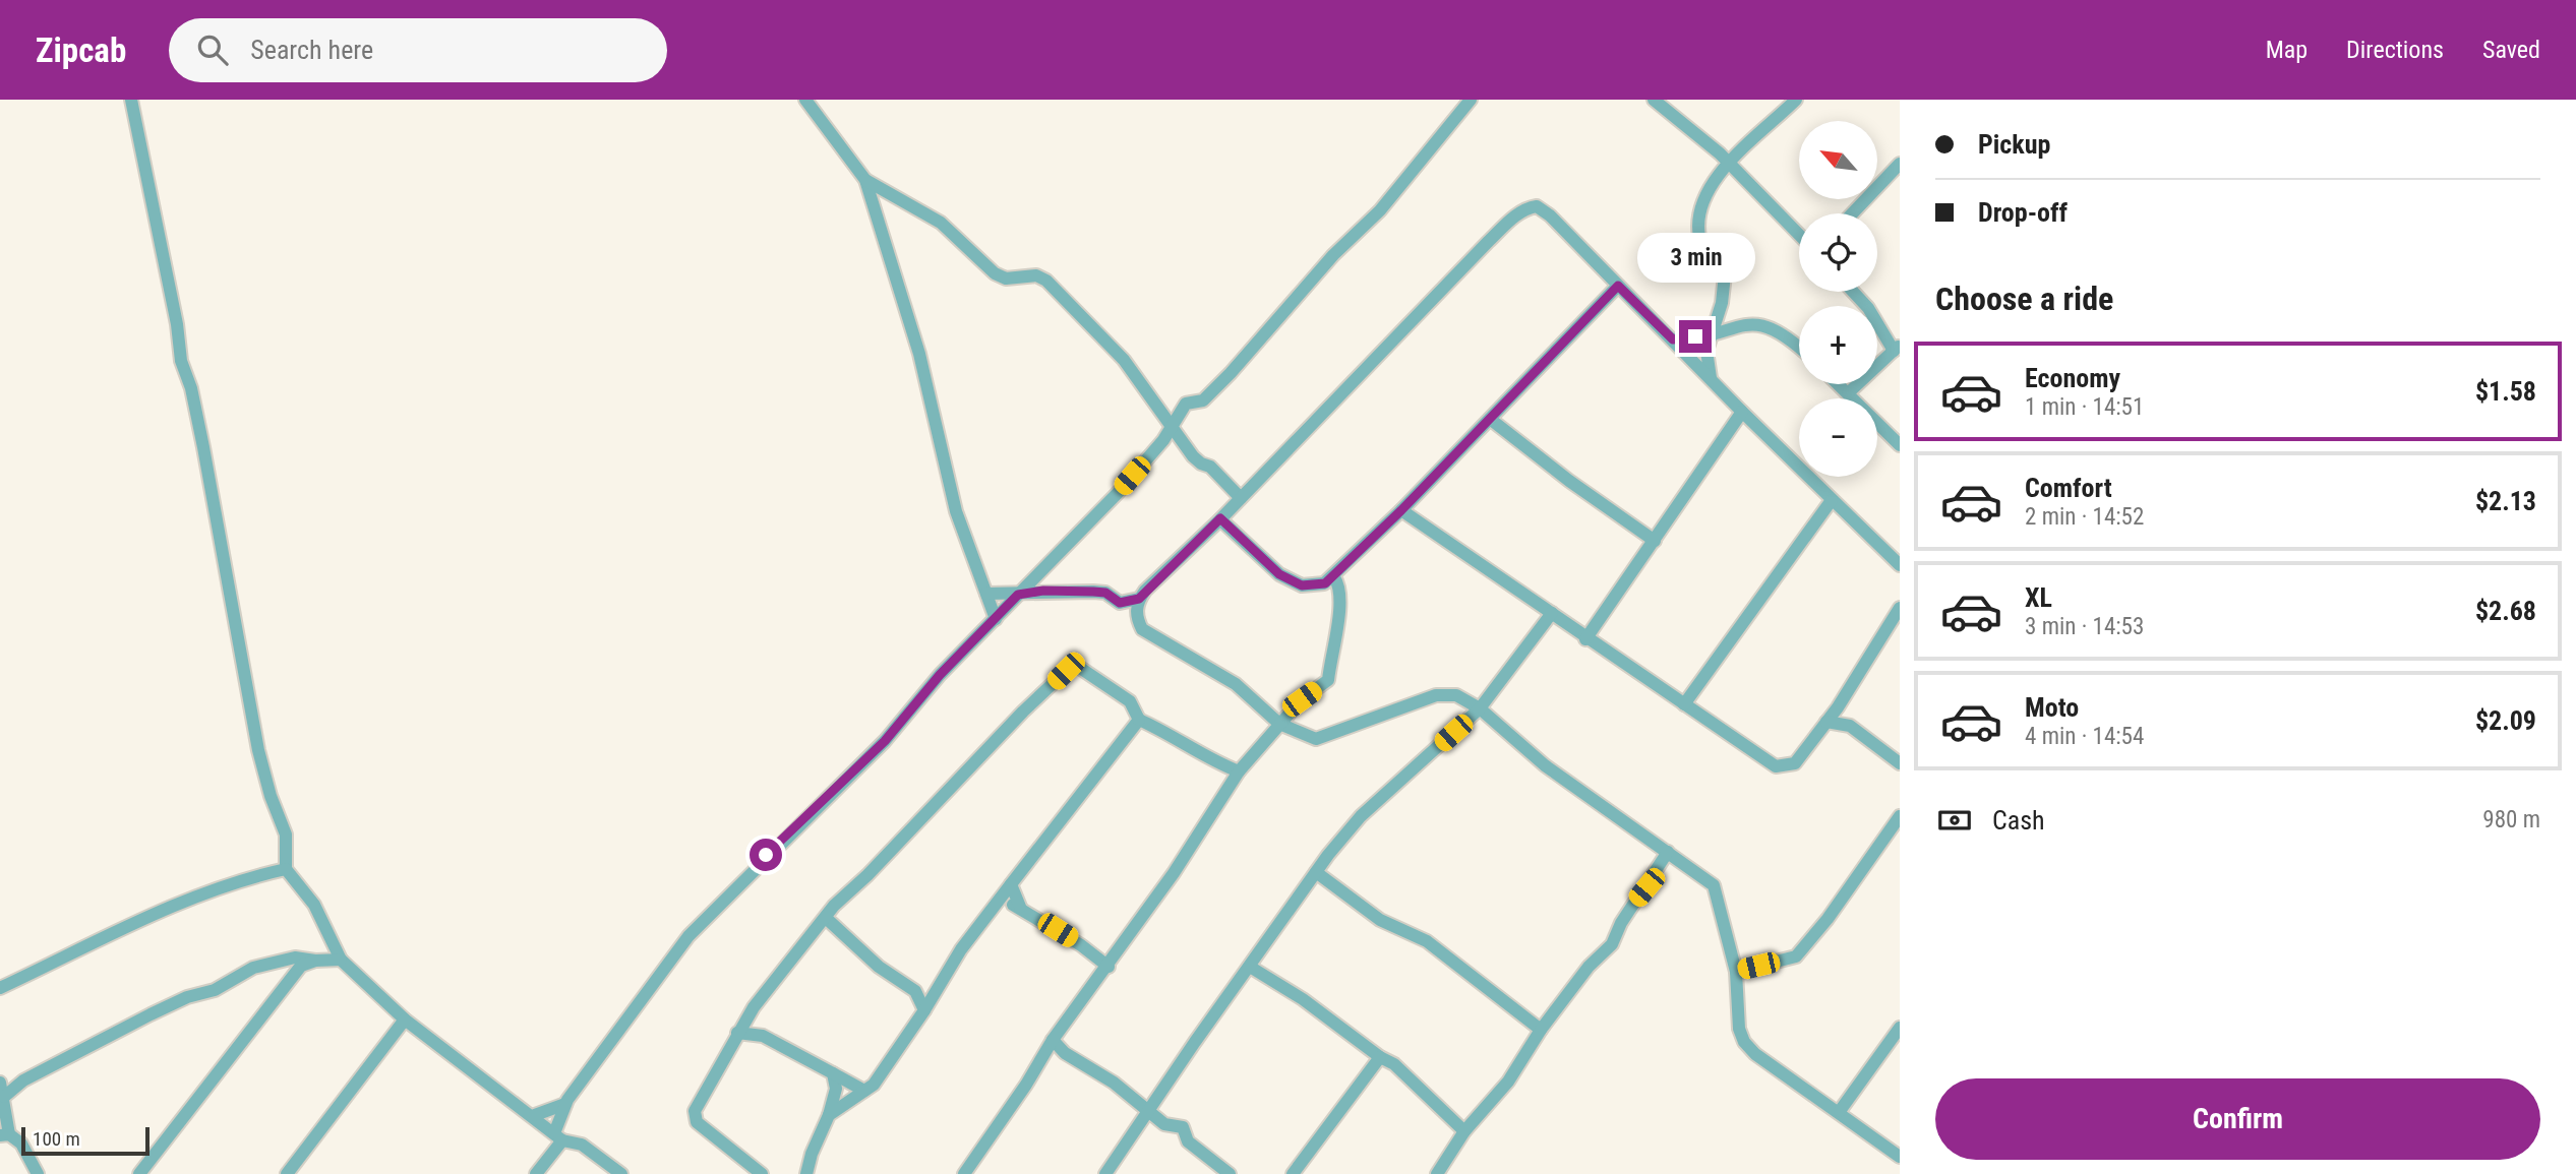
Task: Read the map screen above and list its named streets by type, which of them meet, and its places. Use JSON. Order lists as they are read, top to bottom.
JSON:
{
  "scale_bar": "100 m",
  "north": "top left",
  "page": {
    "header": "Zipcab",
    "search": "Search here",
    "nav": ["Map", "Directions", "Saved"],
    "banner": ["Pickup", "Drop-off"],
    "map_buttons": ["+", "−"],
    "bubble": "3 min",
    "heading": "Choose a ride",
    "list": [
      {
        "name": "Economy",
        "note": "1 min · 14:51",
        "value": "$1.58"
      },
      {
        "name": "Comfort",
        "note": "2 min · 14:52",
        "value": "$2.13"
      },
      {
        "name": "XL",
        "note": "3 min · 14:53",
        "value": "$2.68"
      },
      {
        "name": "Moto",
        "note": "4 min · 14:54",
        "value": "$2.09"
      }
    ],
    "pay": ["Cash", "980 m"],
    "buttons": "Confirm",
    "scale": "100 m"
  }
}
